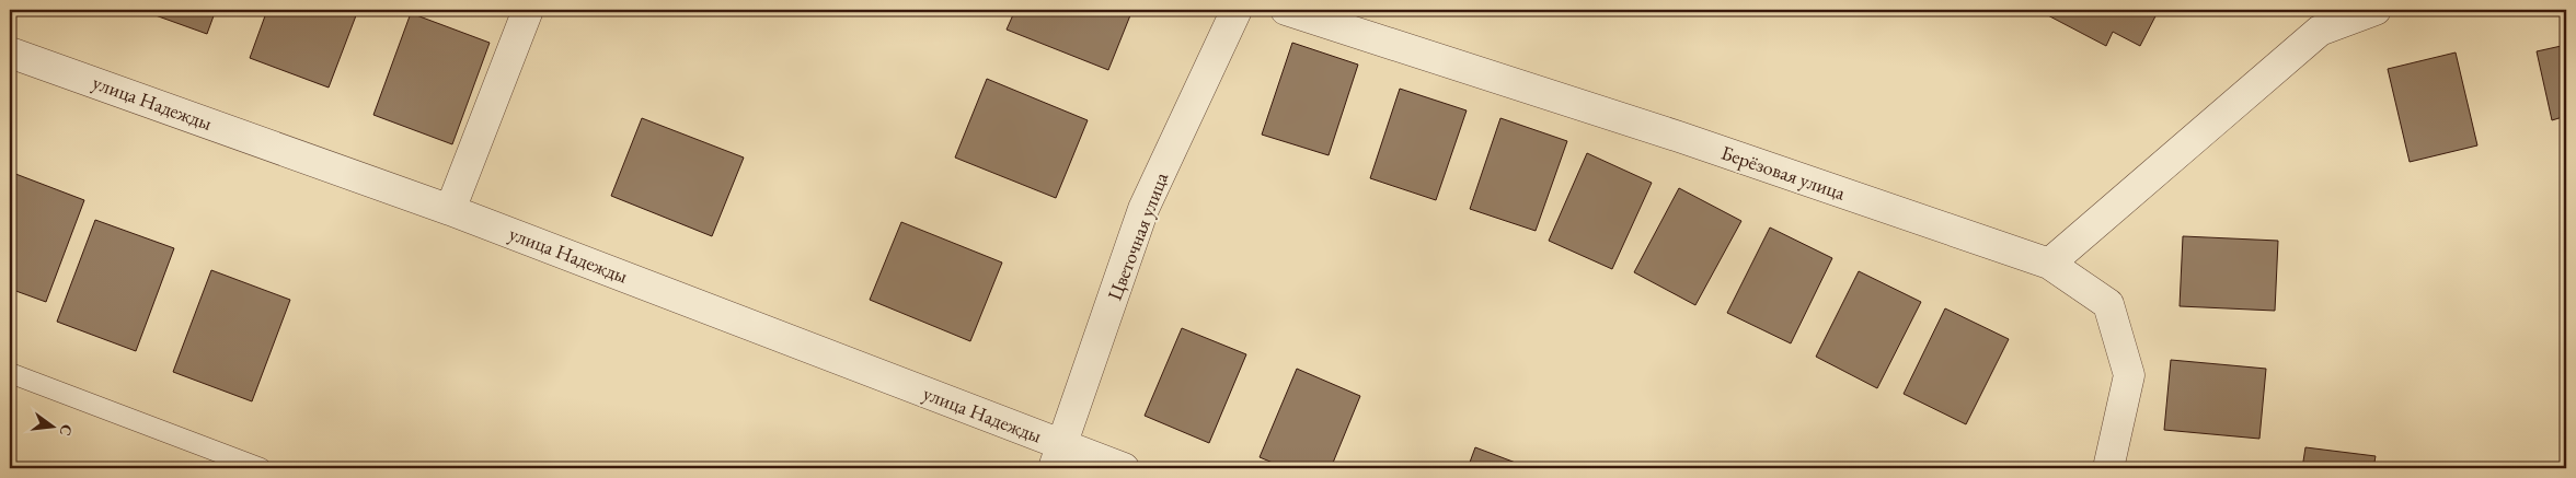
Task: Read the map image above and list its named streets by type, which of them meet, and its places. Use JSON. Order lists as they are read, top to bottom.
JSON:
{
  "streets": {
    "street": ["улица Надежды", "Берёзовая улица", "Цветочная улица"]
  },
  "crossings": [
    ["улица Надежды", "Цветочная улица"]
  ],
  "north": "right"
}
